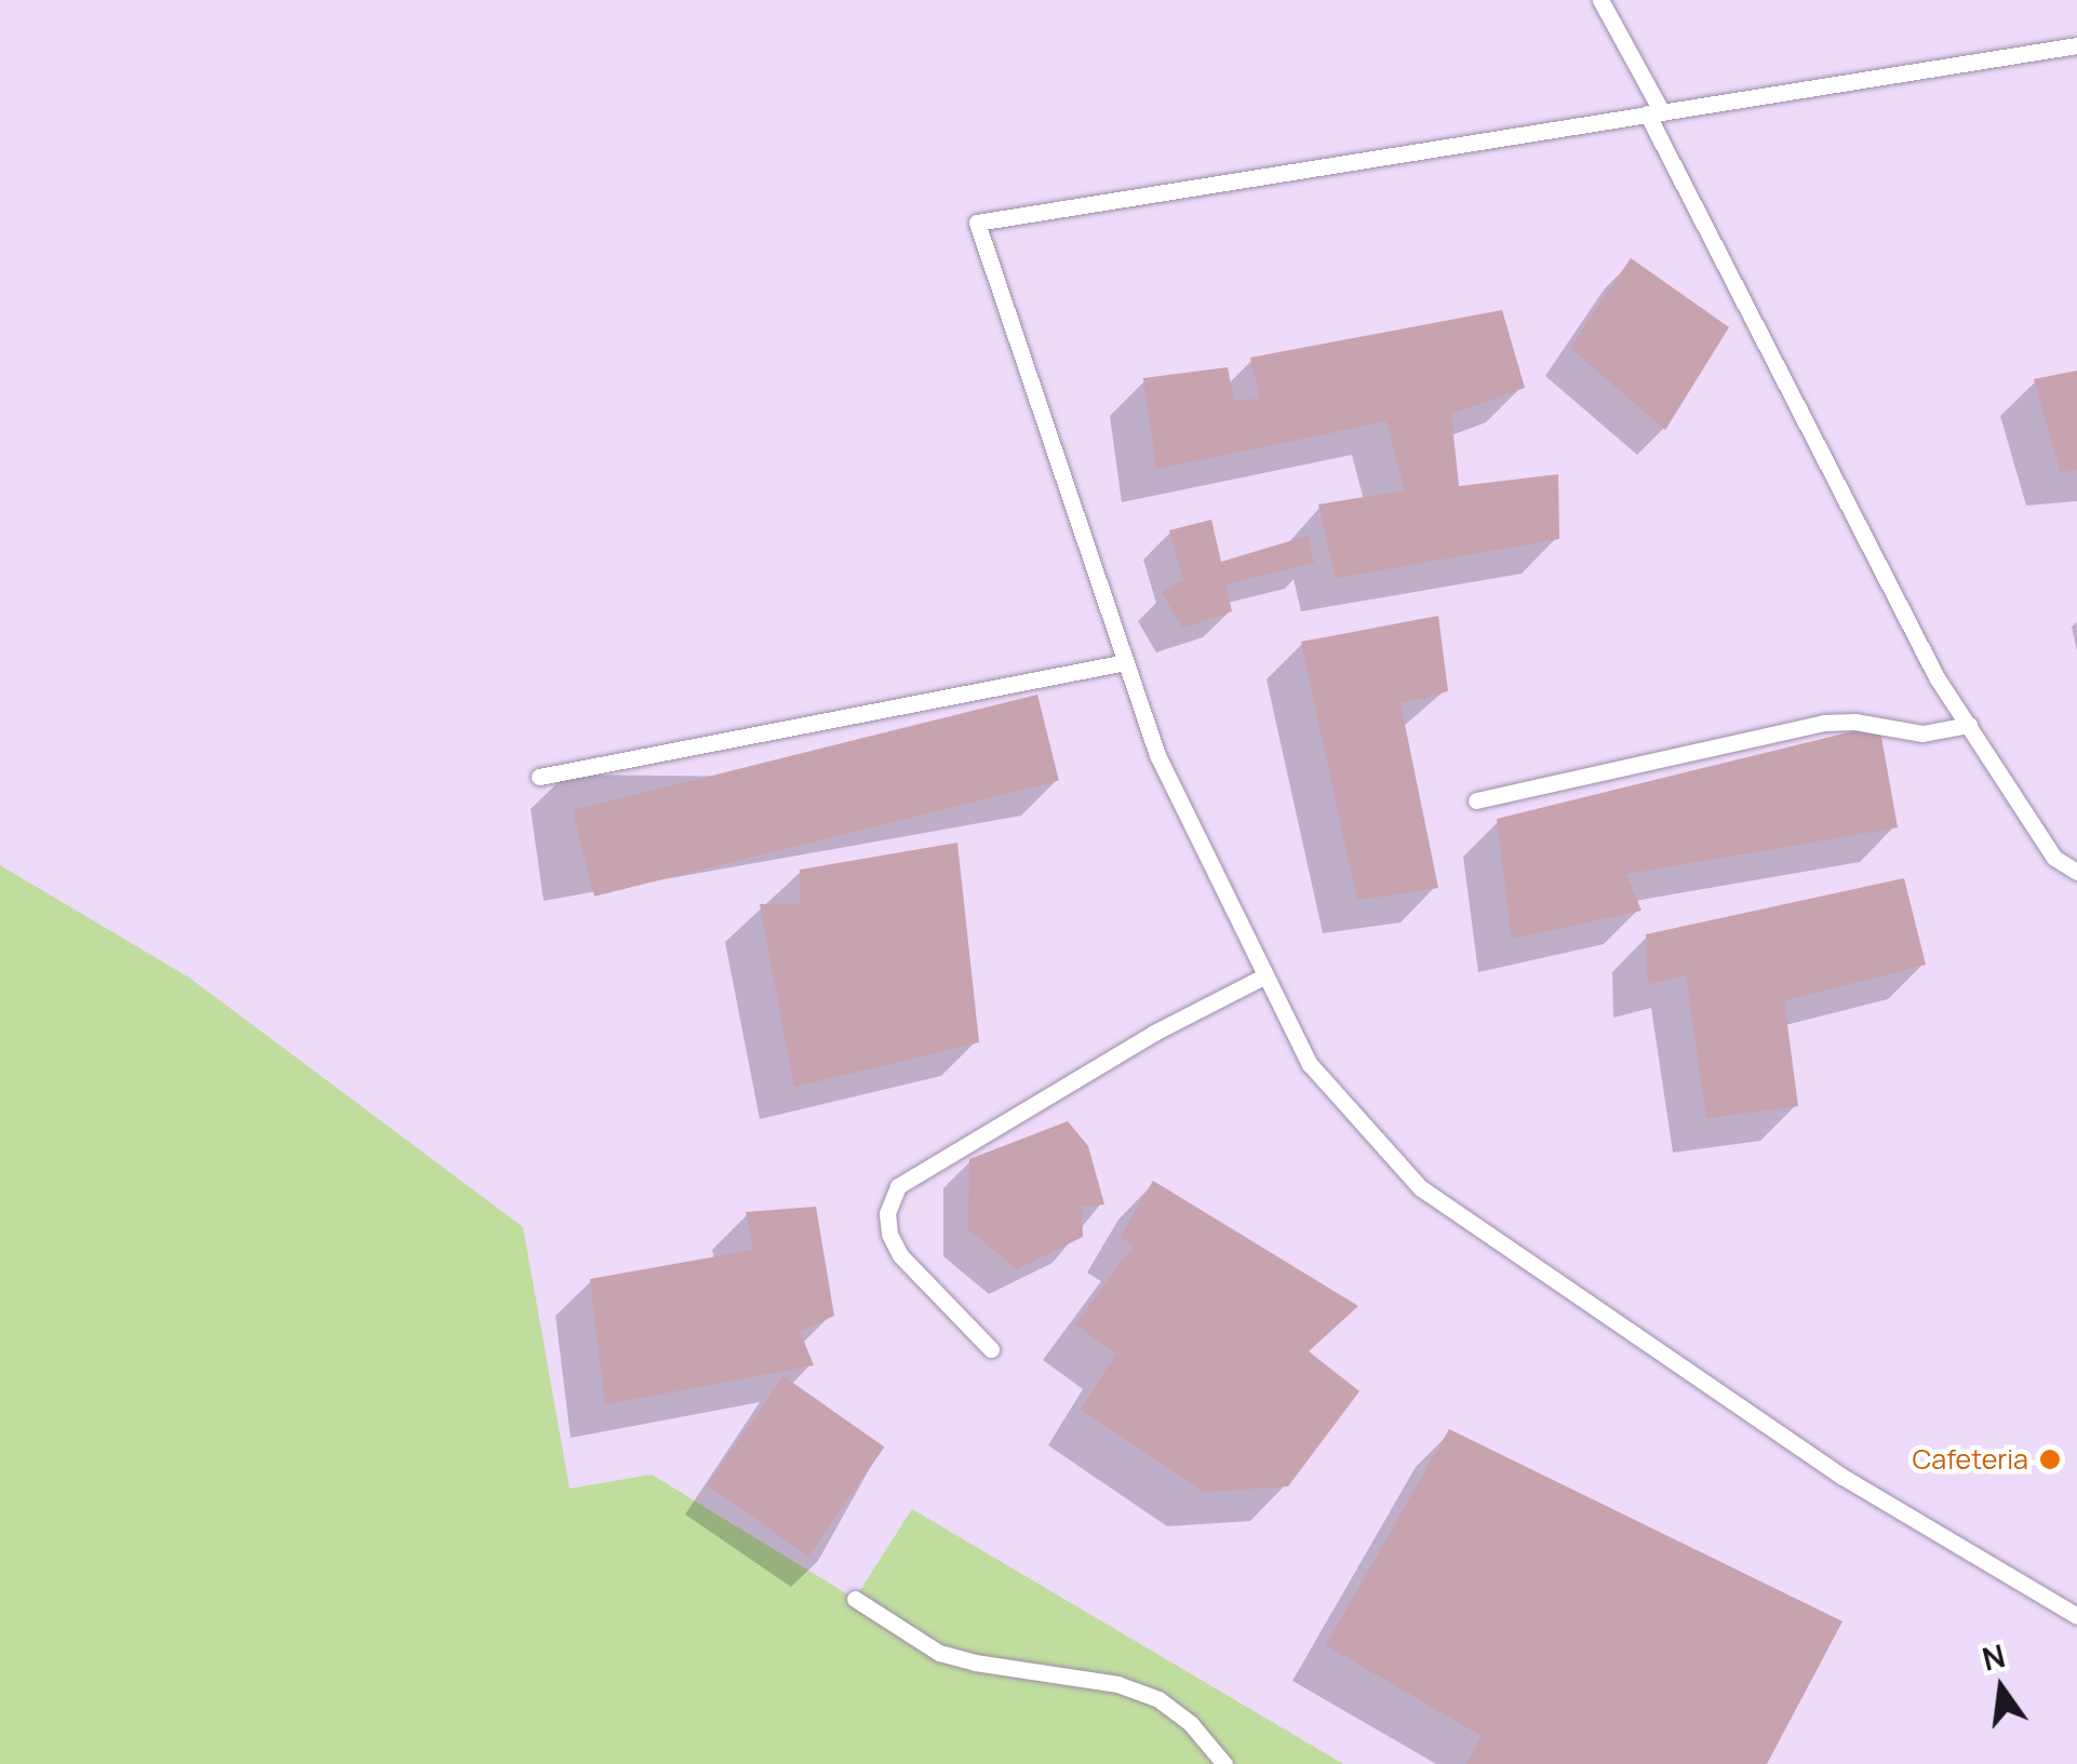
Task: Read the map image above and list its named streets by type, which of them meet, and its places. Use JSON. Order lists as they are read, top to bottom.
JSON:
{
  "places": ["Cafeteria"],
  "north": "top"
}
